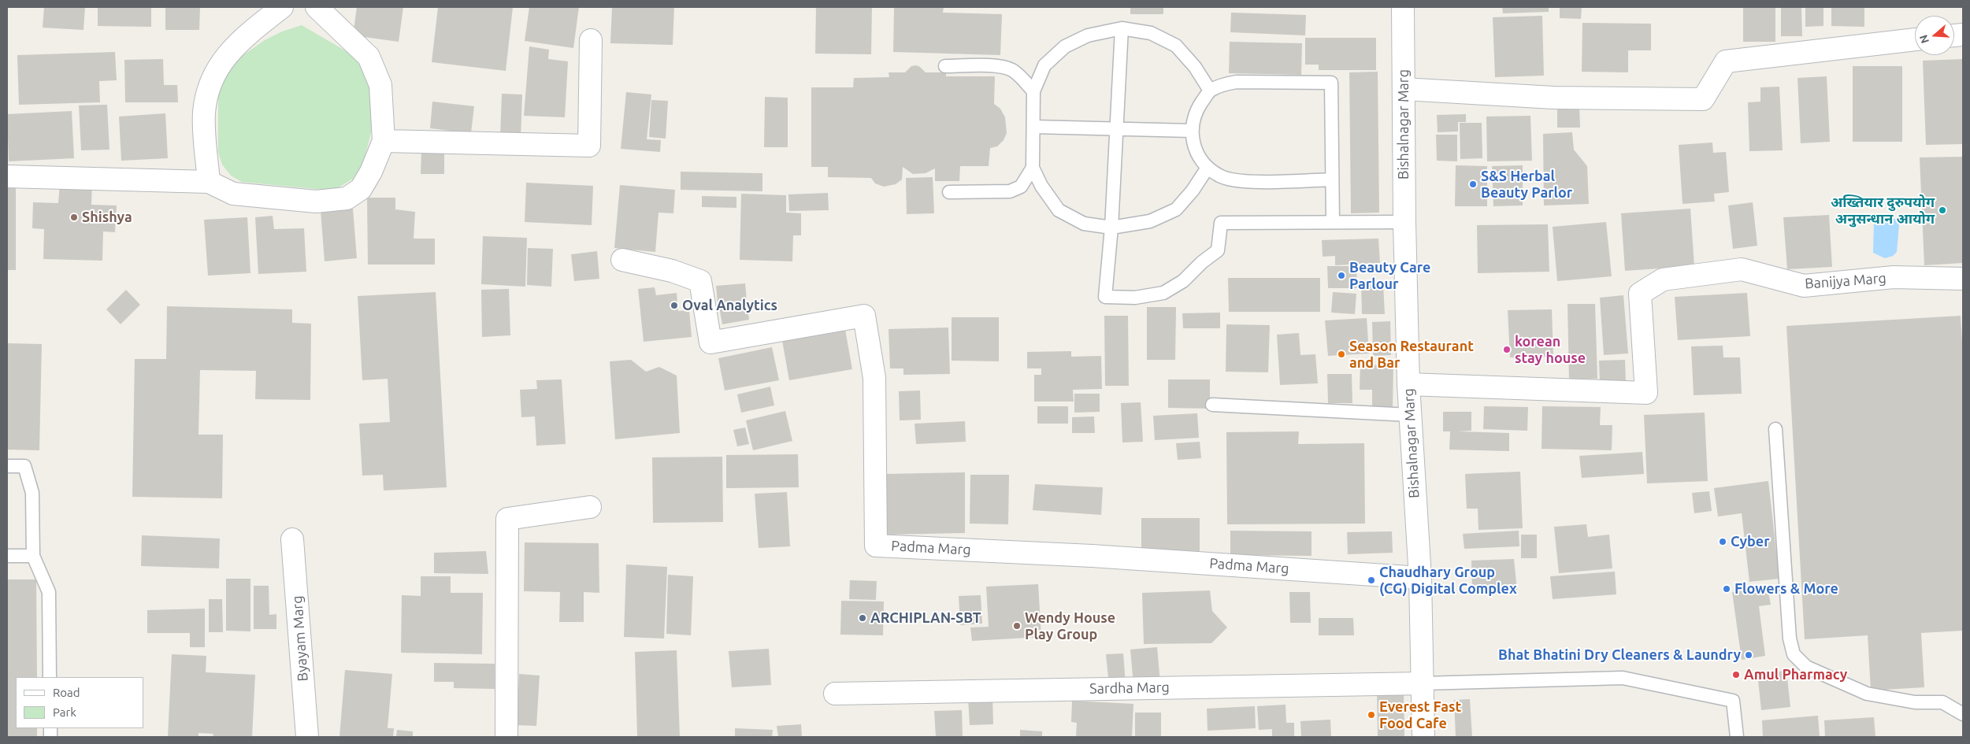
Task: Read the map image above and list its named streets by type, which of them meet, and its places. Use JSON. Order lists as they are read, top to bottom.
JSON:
{
  "streets": {
    "street": [
      "Bishalnagar Marg",
      "Banijya Marg",
      "Padma Marg",
      "Byayam Marg",
      "Sardha Marg"
    ]
  },
  "crossings": [
    ["Bishalnagar Marg", "Banijya Marg"],
    ["Bishalnagar Marg", "Padma Marg"],
    ["Bishalnagar Marg", "Sardha Marg"]
  ],
  "places": [
    "S&S Herbal Beauty Parlor",
    "अख्तियार दुरुपयोग अनुसन्धान आयोग",
    "Shishya",
    "Beauty Care Parlour",
    "Oval Analytics",
    "korean stay house",
    "Season Restaurant and Bar",
    "Cyber",
    "Chaudhary Group (CG) Digital Complex",
    "Flowers & More",
    "ARCHIPLAN-SBT",
    "Wendy House Play Group",
    "Bhat Bhatini Dry Cleaners & Laundry",
    "Amul Pharmacy",
    "Everest Fast Food Cafe"
  ],
  "legend": ["Road", "Park"],
  "north": "left"
}
